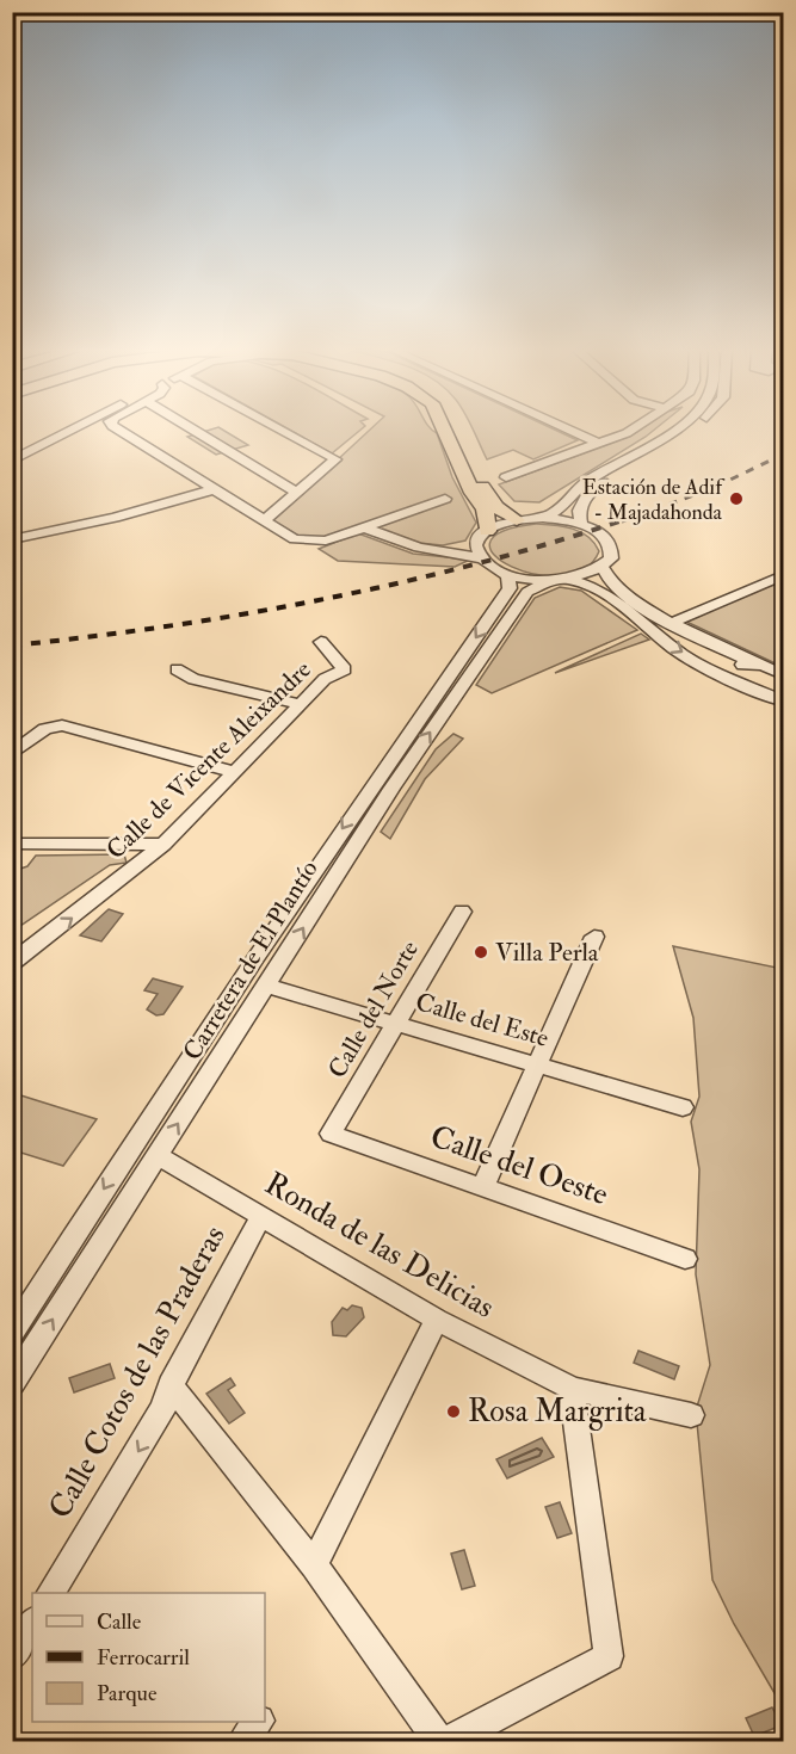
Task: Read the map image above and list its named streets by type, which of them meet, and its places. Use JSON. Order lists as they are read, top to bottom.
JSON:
{
  "streets": {
    "street": [
      "Calle de Vicente Aleixandre",
      "Carretera de El Plantío",
      "Calle del Norte",
      "Calle del Este",
      "Calle del Oeste",
      "Ronda de las Delicias",
      "Calle Cotos de las Praderas"
    ]
  },
  "crossings": [
    ["Carretera de El Plantío", "Calle del Este"],
    ["Carretera de El Plantío", "Ronda de las Delicias"],
    ["Calle del Norte", "Calle del Este"],
    ["Calle del Norte", "Calle del Oeste"],
    ["Ronda de las Delicias", "Calle Cotos de las Praderas"]
  ],
  "one_way": ["Calle de Vicente Aleixandre", "Calle Cotos de las Praderas"],
  "places": ["Estación de Adif - Majadahonda", "Villa Perla", "Rosa Margrita"],
  "legend": ["Calle", "Ferrocarril", "Parque"]
}
